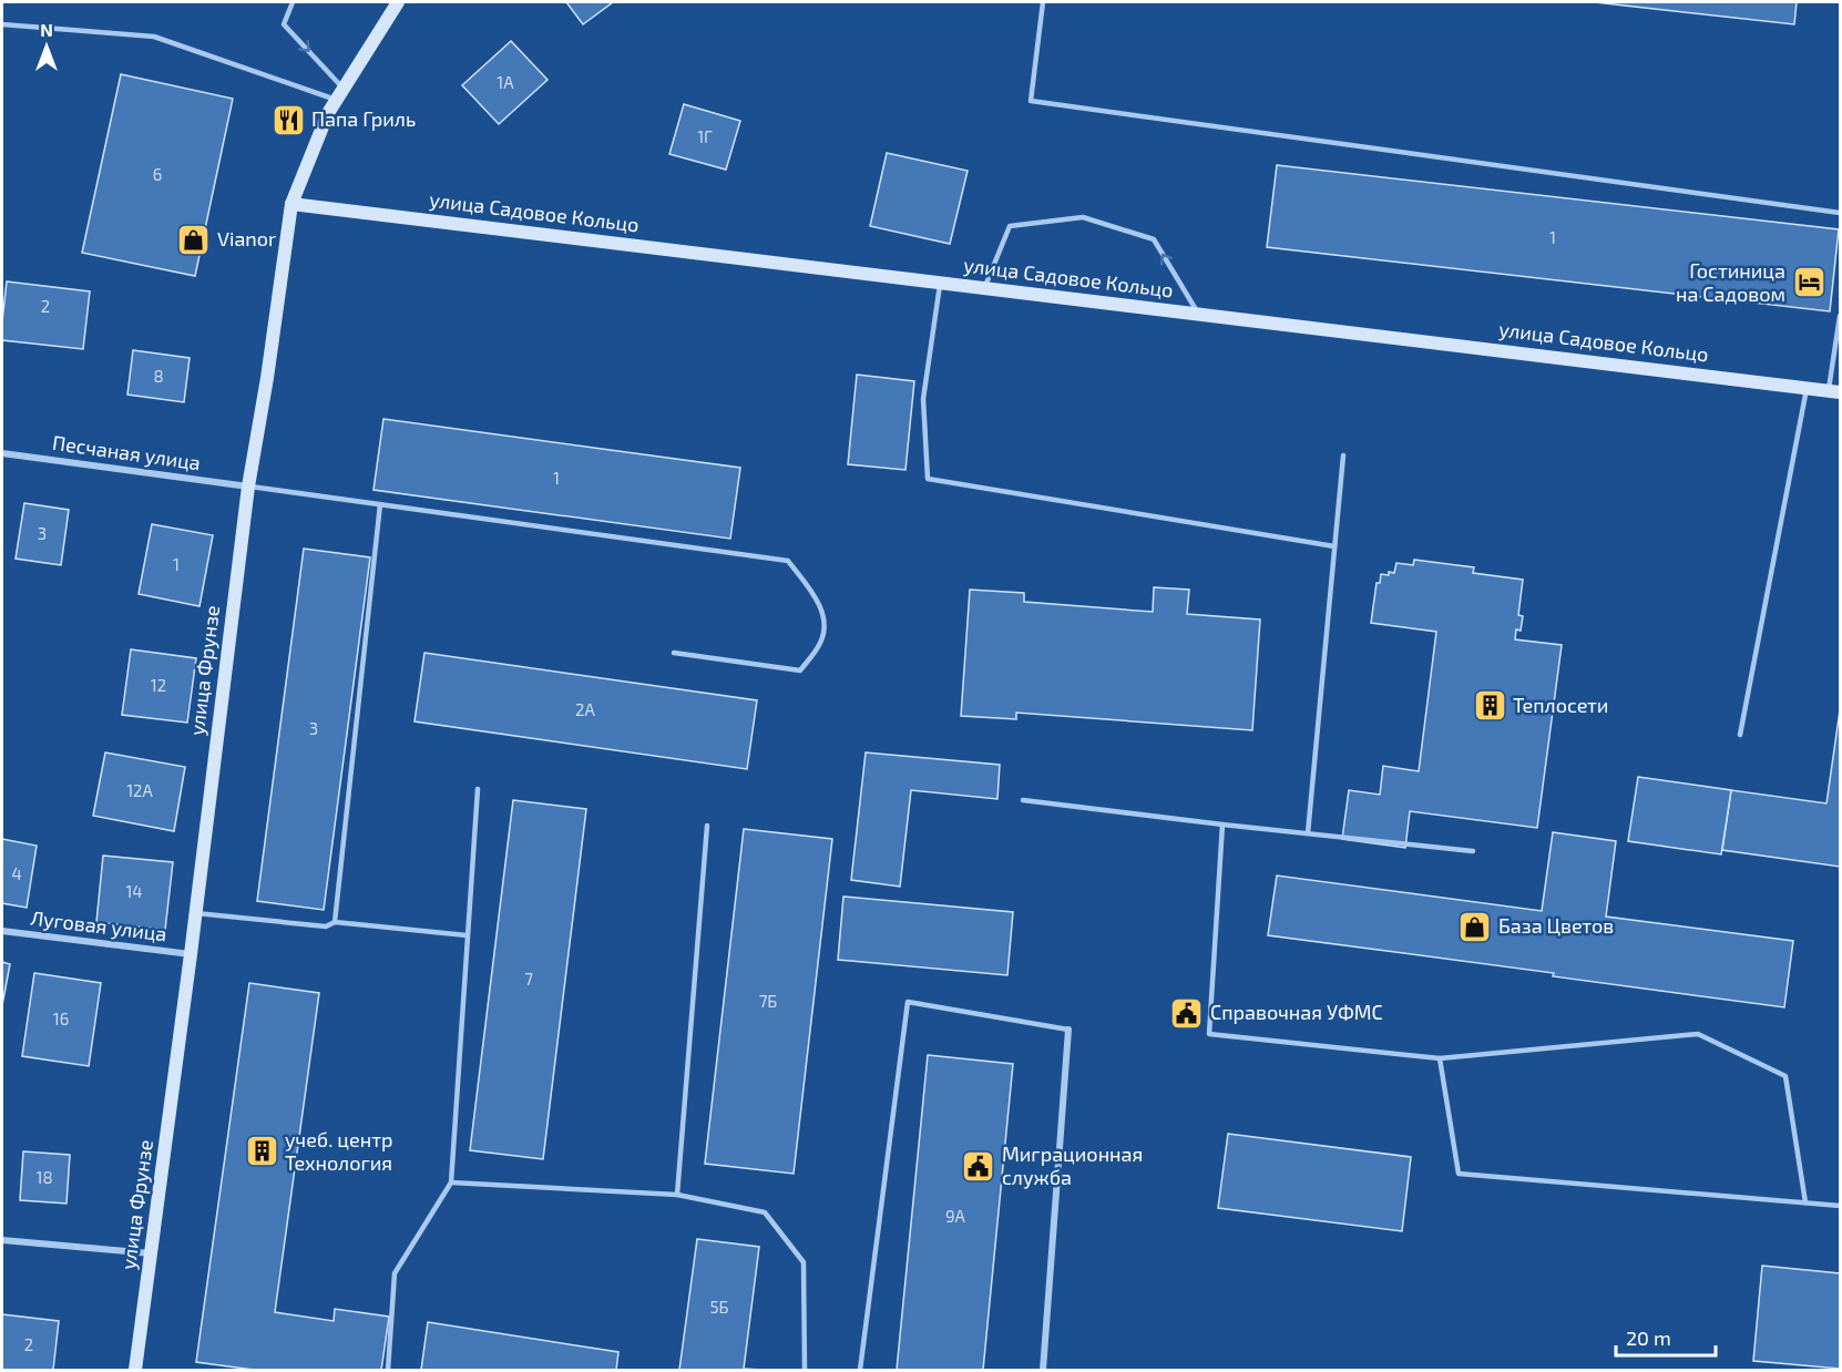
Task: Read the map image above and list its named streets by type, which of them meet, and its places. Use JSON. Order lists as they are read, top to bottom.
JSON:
{
  "streets": {
    "main road": ["улица Садовое Кольцо", "улица Фрунзе"],
    "street": ["Песчаная улица", "Луговая улица"]
  },
  "crossings": [
    ["улица Садовое Кольцо", "улица Фрунзе"],
    ["Песчаная улица", "улица Фрунзе"],
    ["улица Фрунзе", "Луговая улица"]
  ],
  "places": {
    "restaurant": ["Папа Гриль"],
    "shop": ["Vianor", "База Цветов"],
    "hotel": ["Гостиница на Садовом"],
    "building": ["Теплосети", "учеб. центр Технология"],
    "public building": ["Справочная УФМС", "Миграционная служба"]
  },
  "house_numbers": [
    "1А",
    "1Г",
    "6",
    "1",
    "2",
    "8",
    "1",
    "3",
    "1",
    "12",
    "2А",
    "3",
    "12А",
    "4",
    "14",
    "7",
    "7Б",
    "16",
    "18",
    "9А",
    "5Б",
    "2"
  ],
  "scale_bar": "20 m",
  "north": "top"
}
